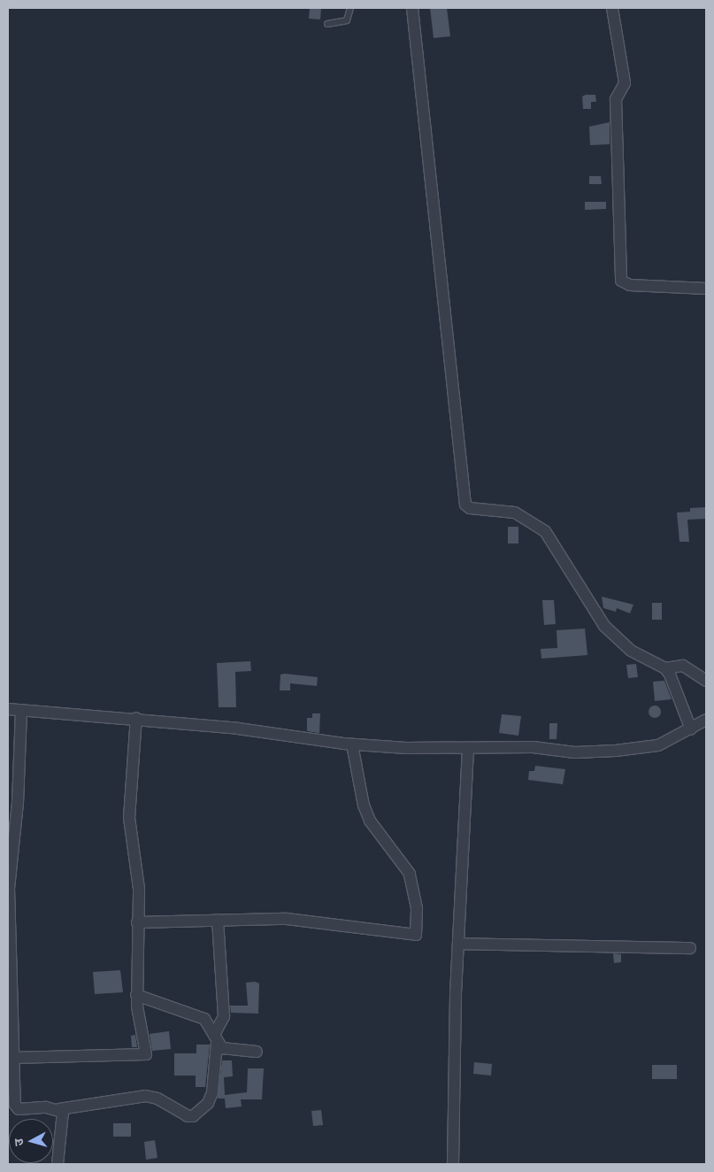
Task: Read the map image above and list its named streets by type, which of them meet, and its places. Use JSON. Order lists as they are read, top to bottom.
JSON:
{
  "north": "left"
}
